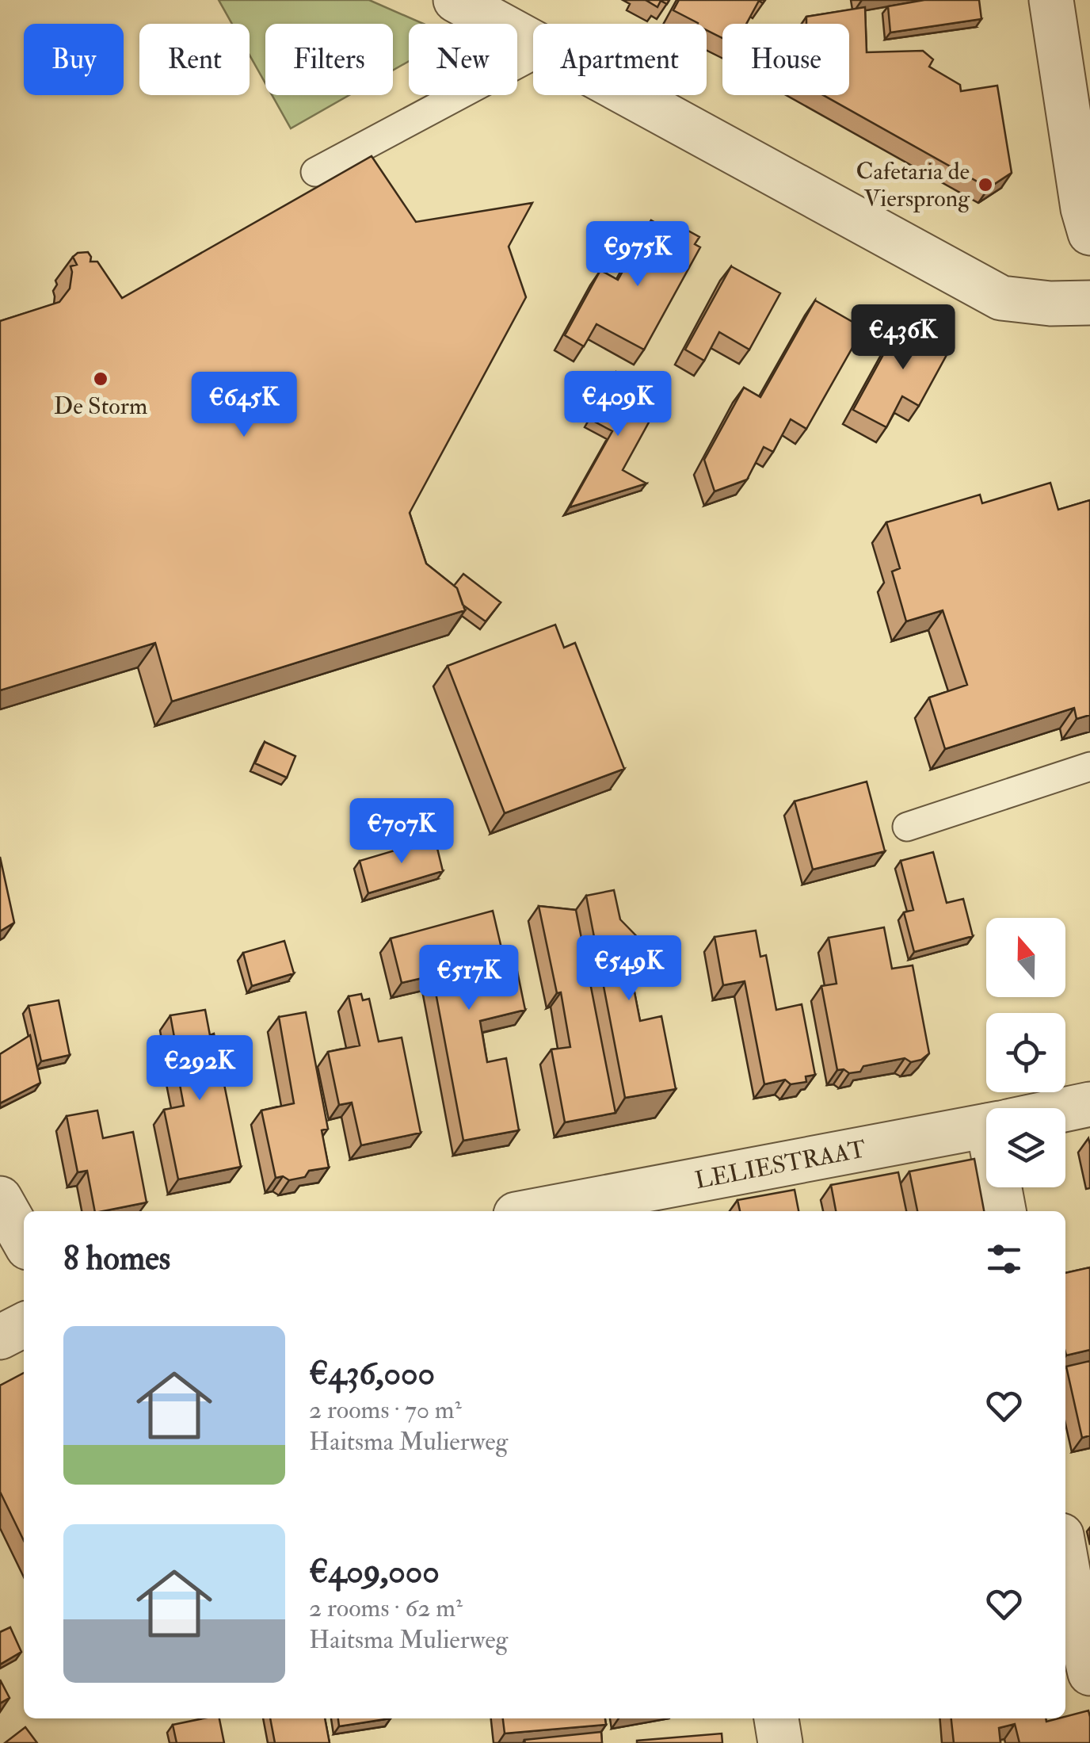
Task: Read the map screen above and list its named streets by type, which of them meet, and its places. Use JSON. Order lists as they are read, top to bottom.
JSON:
{
  "streets": {
    "street": ["LELIESTRAAT"]
  },
  "places": ["Cafetaria de Viersprong", "De Storm"],
  "north": "top",
  "page": {
    "chip": [
      "Buy",
      "Rent",
      "Filters",
      "New",
      "Apartment",
      "House"
    ],
    "price": [
      "€975K",
      "€436K",
      "€409K",
      "€645K",
      "€707K",
      "€549K",
      "€517K",
      "€292K"
    ],
    "heading": "8 homes",
    "list": [
      {
        "name": "€436,000",
        "note": "2 rooms · 70 m² · Haitsma Mulierweg"
      },
      {
        "name": "€409,000",
        "note": "2 rooms · 62 m² · Haitsma Mulierweg"
      }
    ]
  }
}
